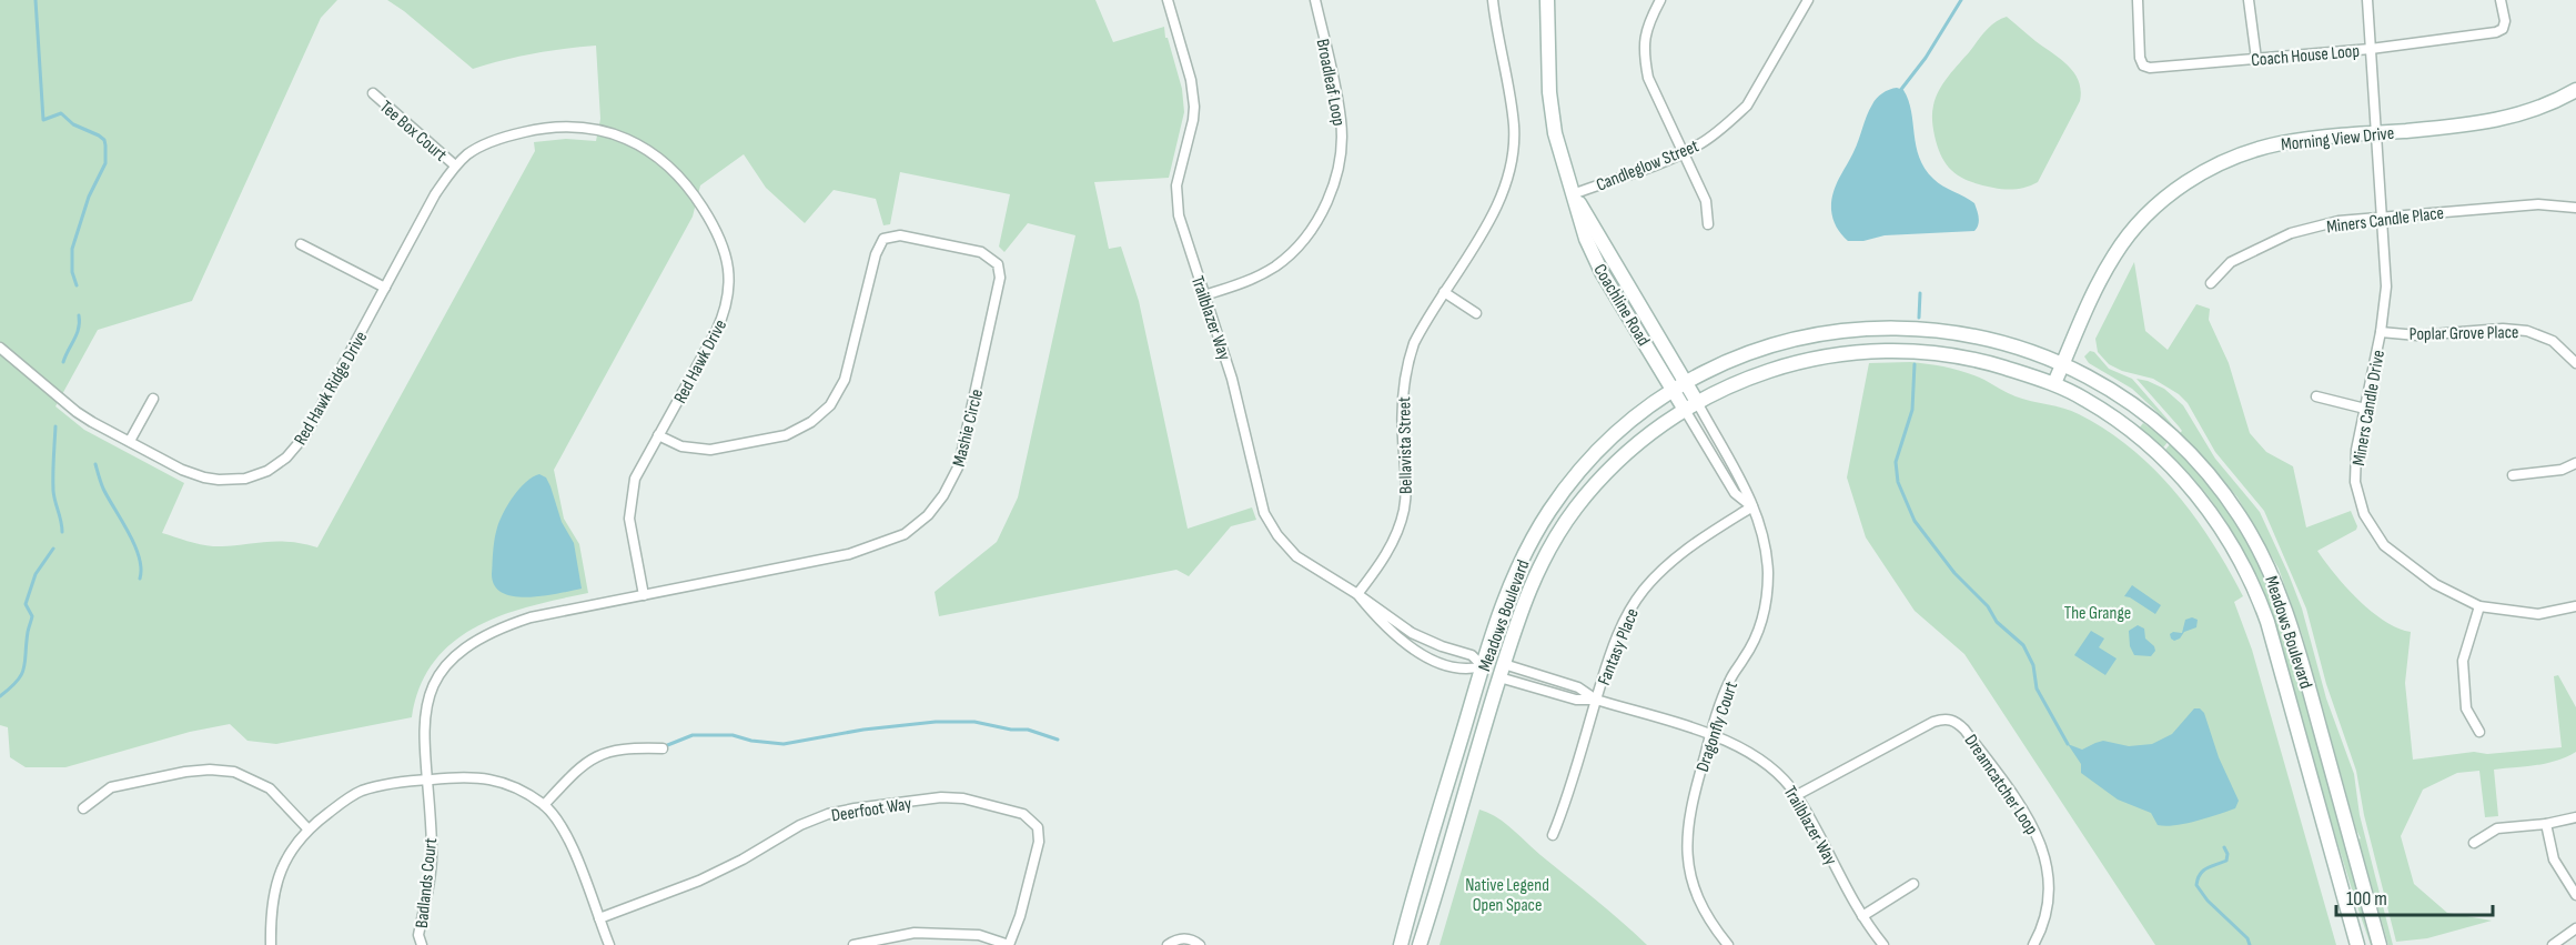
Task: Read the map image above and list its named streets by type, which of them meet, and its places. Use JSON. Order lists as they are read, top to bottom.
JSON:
{
  "streets": {
    "main road": ["Morning View Drive", "Coachline Road", "Meadows Boulevard"],
    "street": [
      "Coach House Loop",
      "Broadleaf Loop",
      "Tee Box Court",
      "Candleglow Street",
      "Miners Candle Place",
      "Trailblazer Way",
      "Poplar Grove Place",
      "Red Hawk Drive",
      "Red Hawk Ridge Drive",
      "Miners Candle Drive",
      "Mashie Circle",
      "Bellavista Street",
      "Fantasy Place",
      "Dragonfly Court",
      "Dreamcatcher Loop",
      "Deerfoot Way",
      "Badlands Court"
    ]
  },
  "crossings": [
    ["Coach House Loop", "Miners Candle Drive"],
    ["Broadleaf Loop", "Trailblazer Way"],
    ["Tee Box Court", "Red Hawk Drive"],
    ["Tee Box Court", "Red Hawk Ridge Drive"],
    ["Morning View Drive", "Miners Candle Drive"],
    ["Morning View Drive", "Meadows Boulevard"],
    ["Candleglow Street", "Coachline Road"],
    ["Miners Candle Place", "Miners Candle Drive"],
    ["Coachline Road", "Meadows Boulevard"],
    ["Coachline Road", "Dragonfly Court"],
    ["Trailblazer Way", "Bellavista Street"],
    ["Trailblazer Way", "Meadows Boulevard"],
    ["Trailblazer Way", "Fantasy Place"],
    ["Trailblazer Way", "Dragonfly Court"],
    ["Trailblazer Way", "Dreamcatcher Loop"],
    ["Poplar Grove Place", "Miners Candle Drive"],
    ["Red Hawk Drive", "Red Hawk Ridge Drive"],
    ["Red Hawk Drive", "Mashie Circle"],
    ["Mashie Circle", "Badlands Court"],
    ["Meadows Boulevard", "Dragonfly Court"],
    ["Fantasy Place", "Dragonfly Court"]
  ],
  "parks": ["The Grange", "Native Legend Open Space"],
  "scale_bar": "100 m"
}
